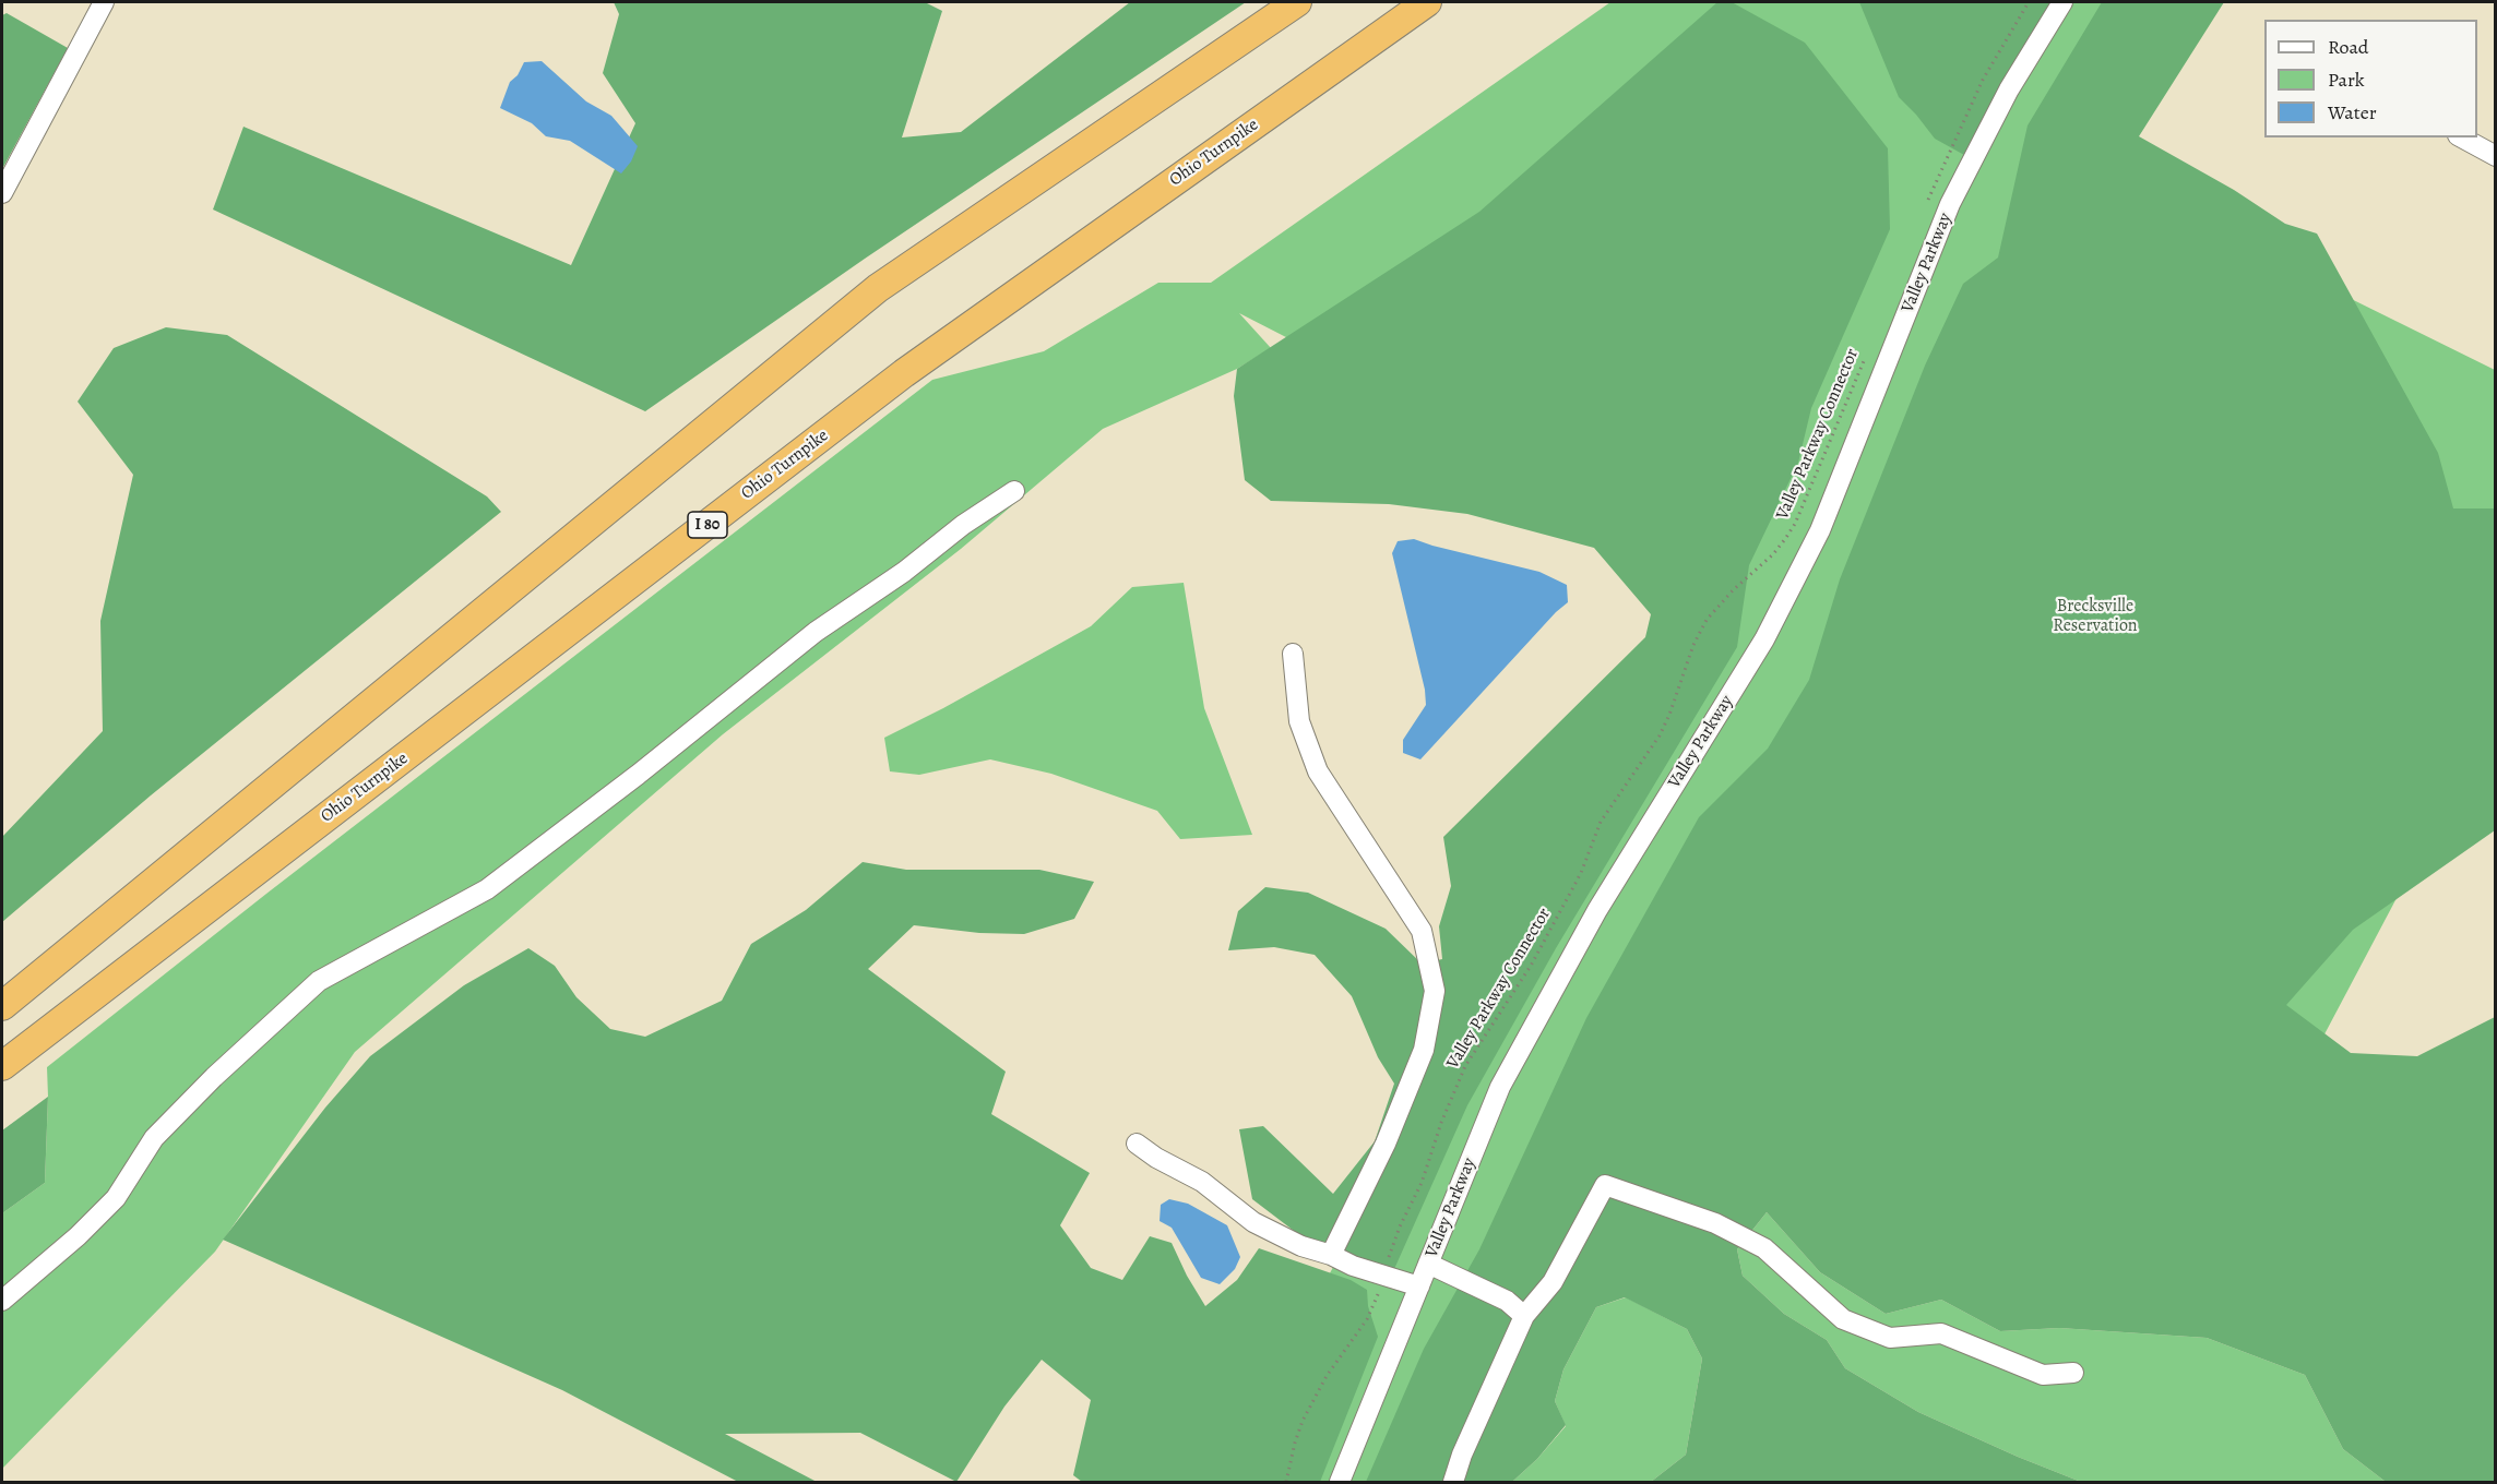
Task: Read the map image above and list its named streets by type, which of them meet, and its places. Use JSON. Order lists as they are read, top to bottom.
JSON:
{
  "streets": {
    "highway": ["Ohio Turnpike", "I 80"],
    "street": ["Valley Parkway"],
    "path": ["Valley Parkway Connector"]
  },
  "parks": ["Brecksville Reservation"],
  "legend": ["Road", "Park", "Water"]
}
